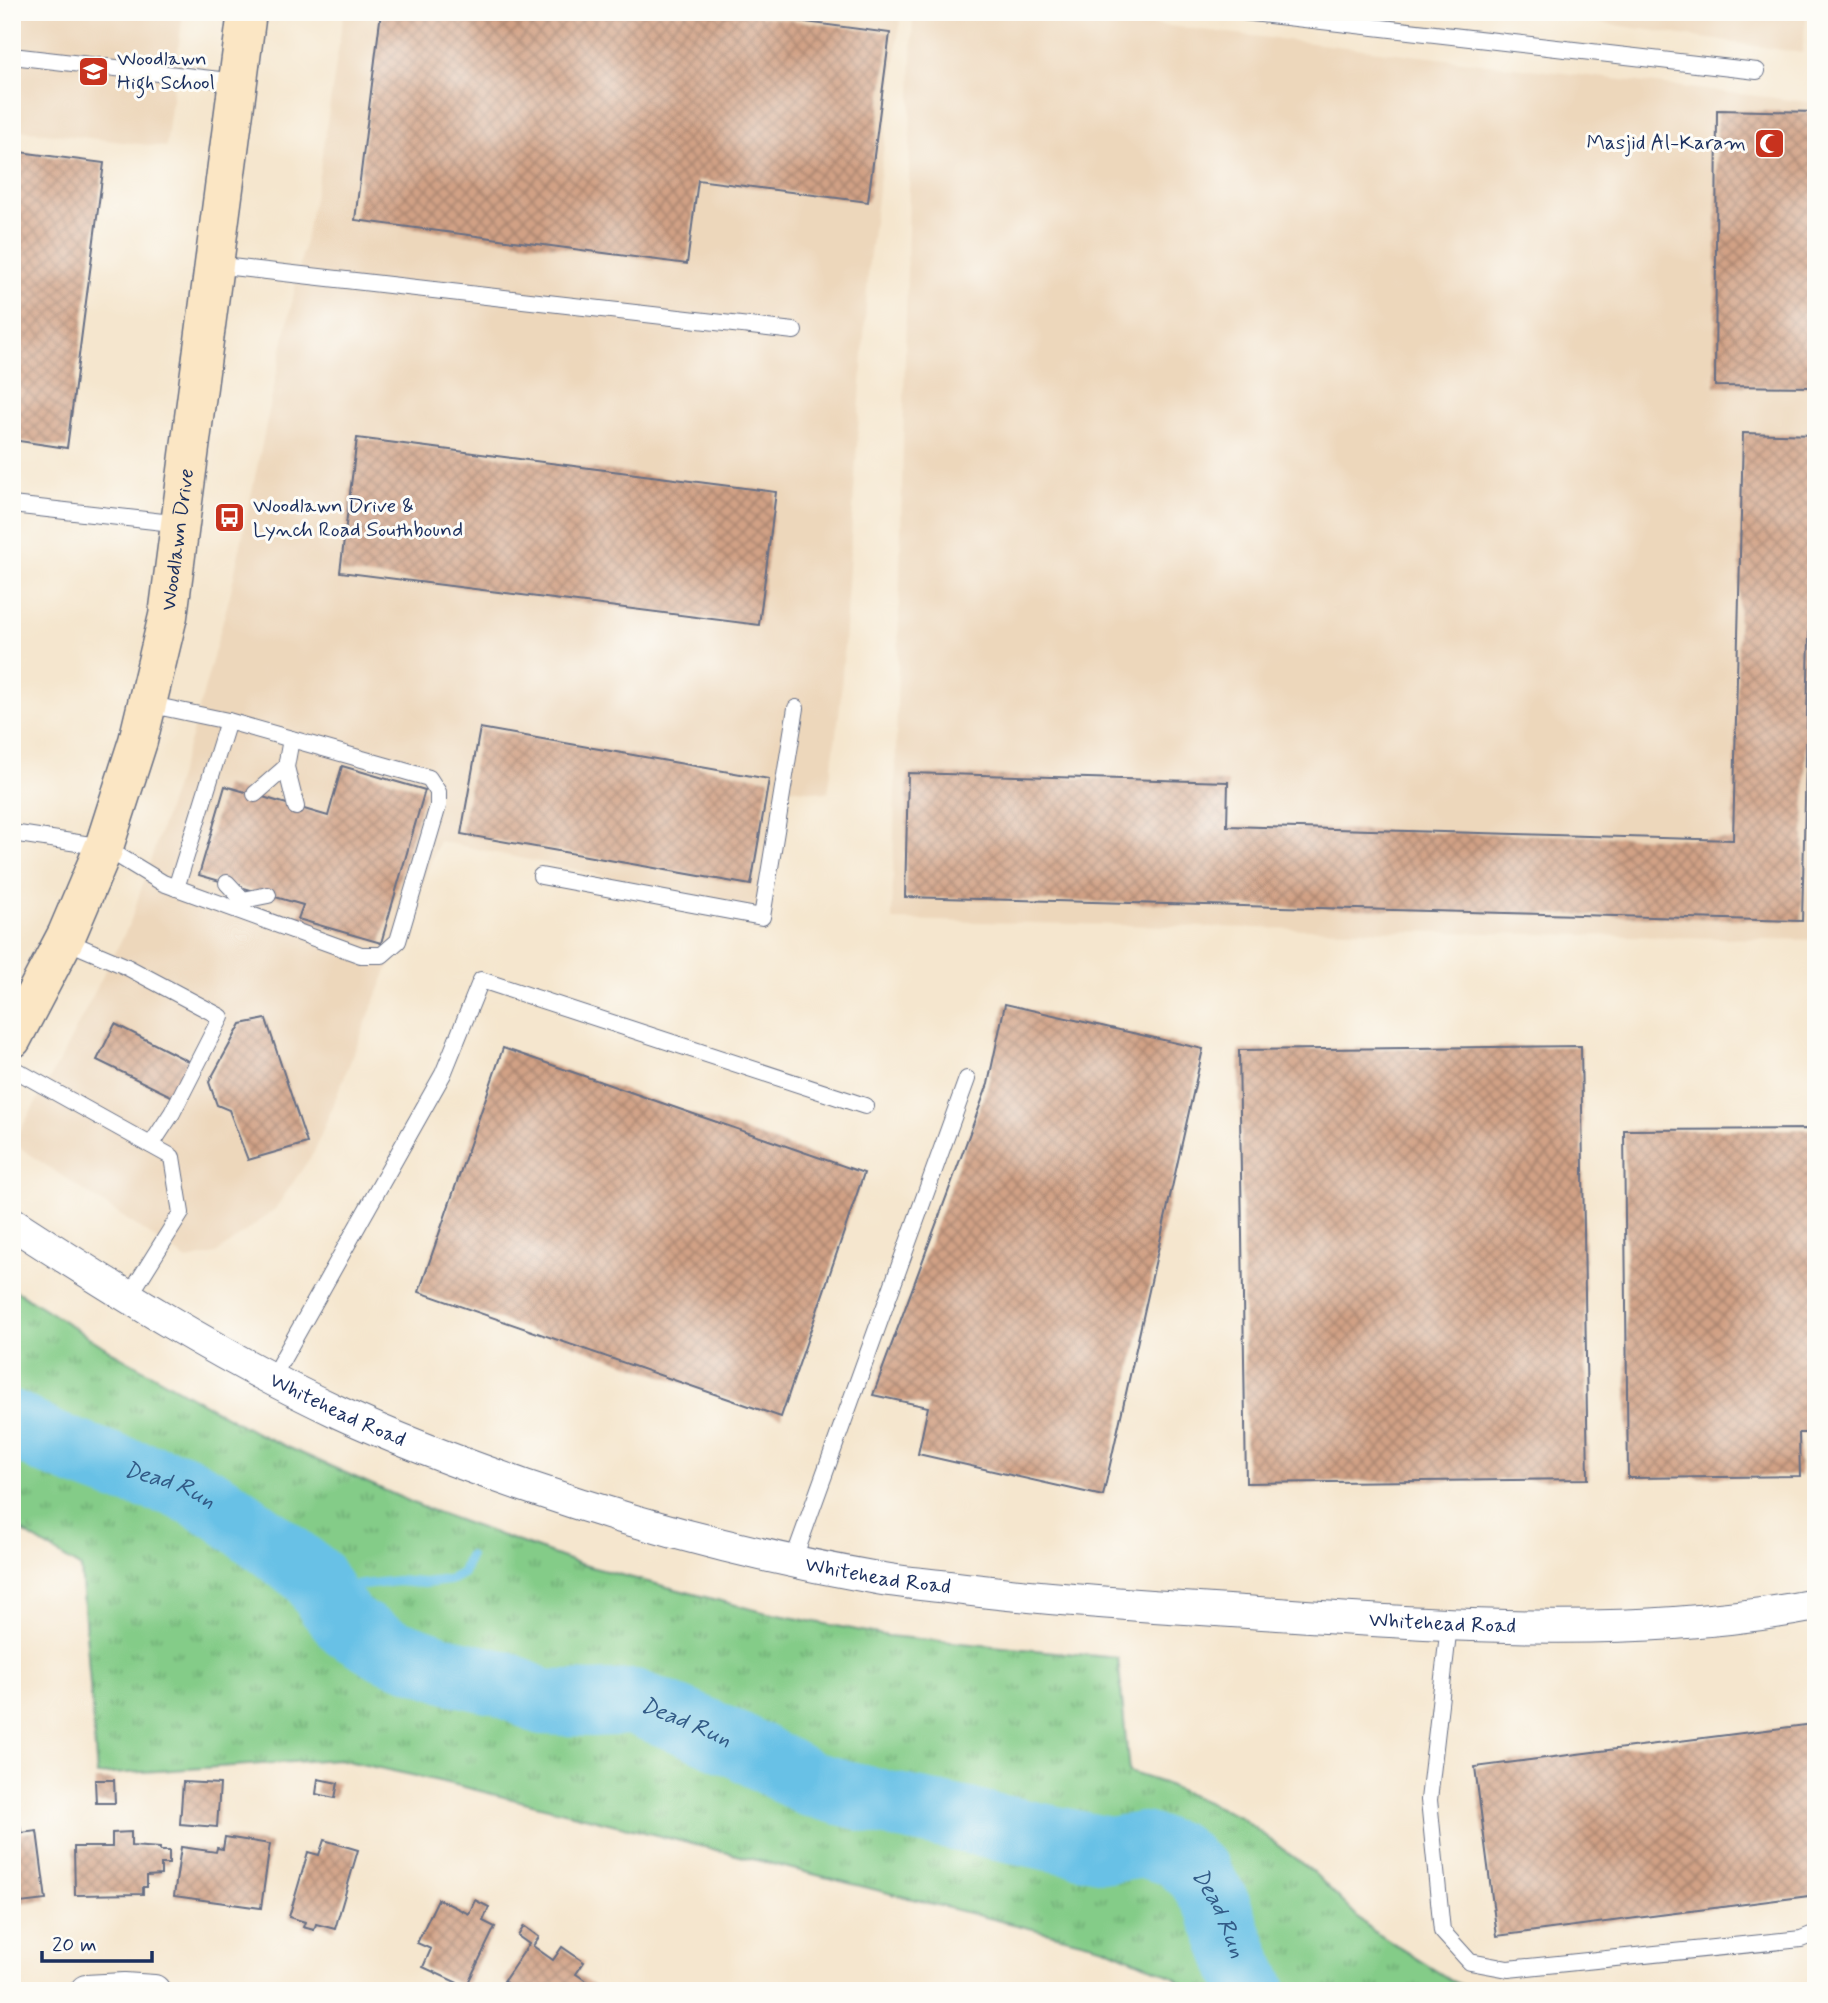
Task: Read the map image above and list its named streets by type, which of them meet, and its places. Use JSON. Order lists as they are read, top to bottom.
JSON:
{
  "streets": {
    "main road": ["Woodlawn Drive"],
    "street": ["Whitehead Road"]
  },
  "water": ["Dead Run"],
  "places": {
    "school or university": ["Woodlawn High School"],
    "mosque": ["Masjid Al-Karam"],
    "bus stop": ["Woodlawn Drive & Lynch Road Southbound"]
  },
  "scale_bar": "20 m"
}
